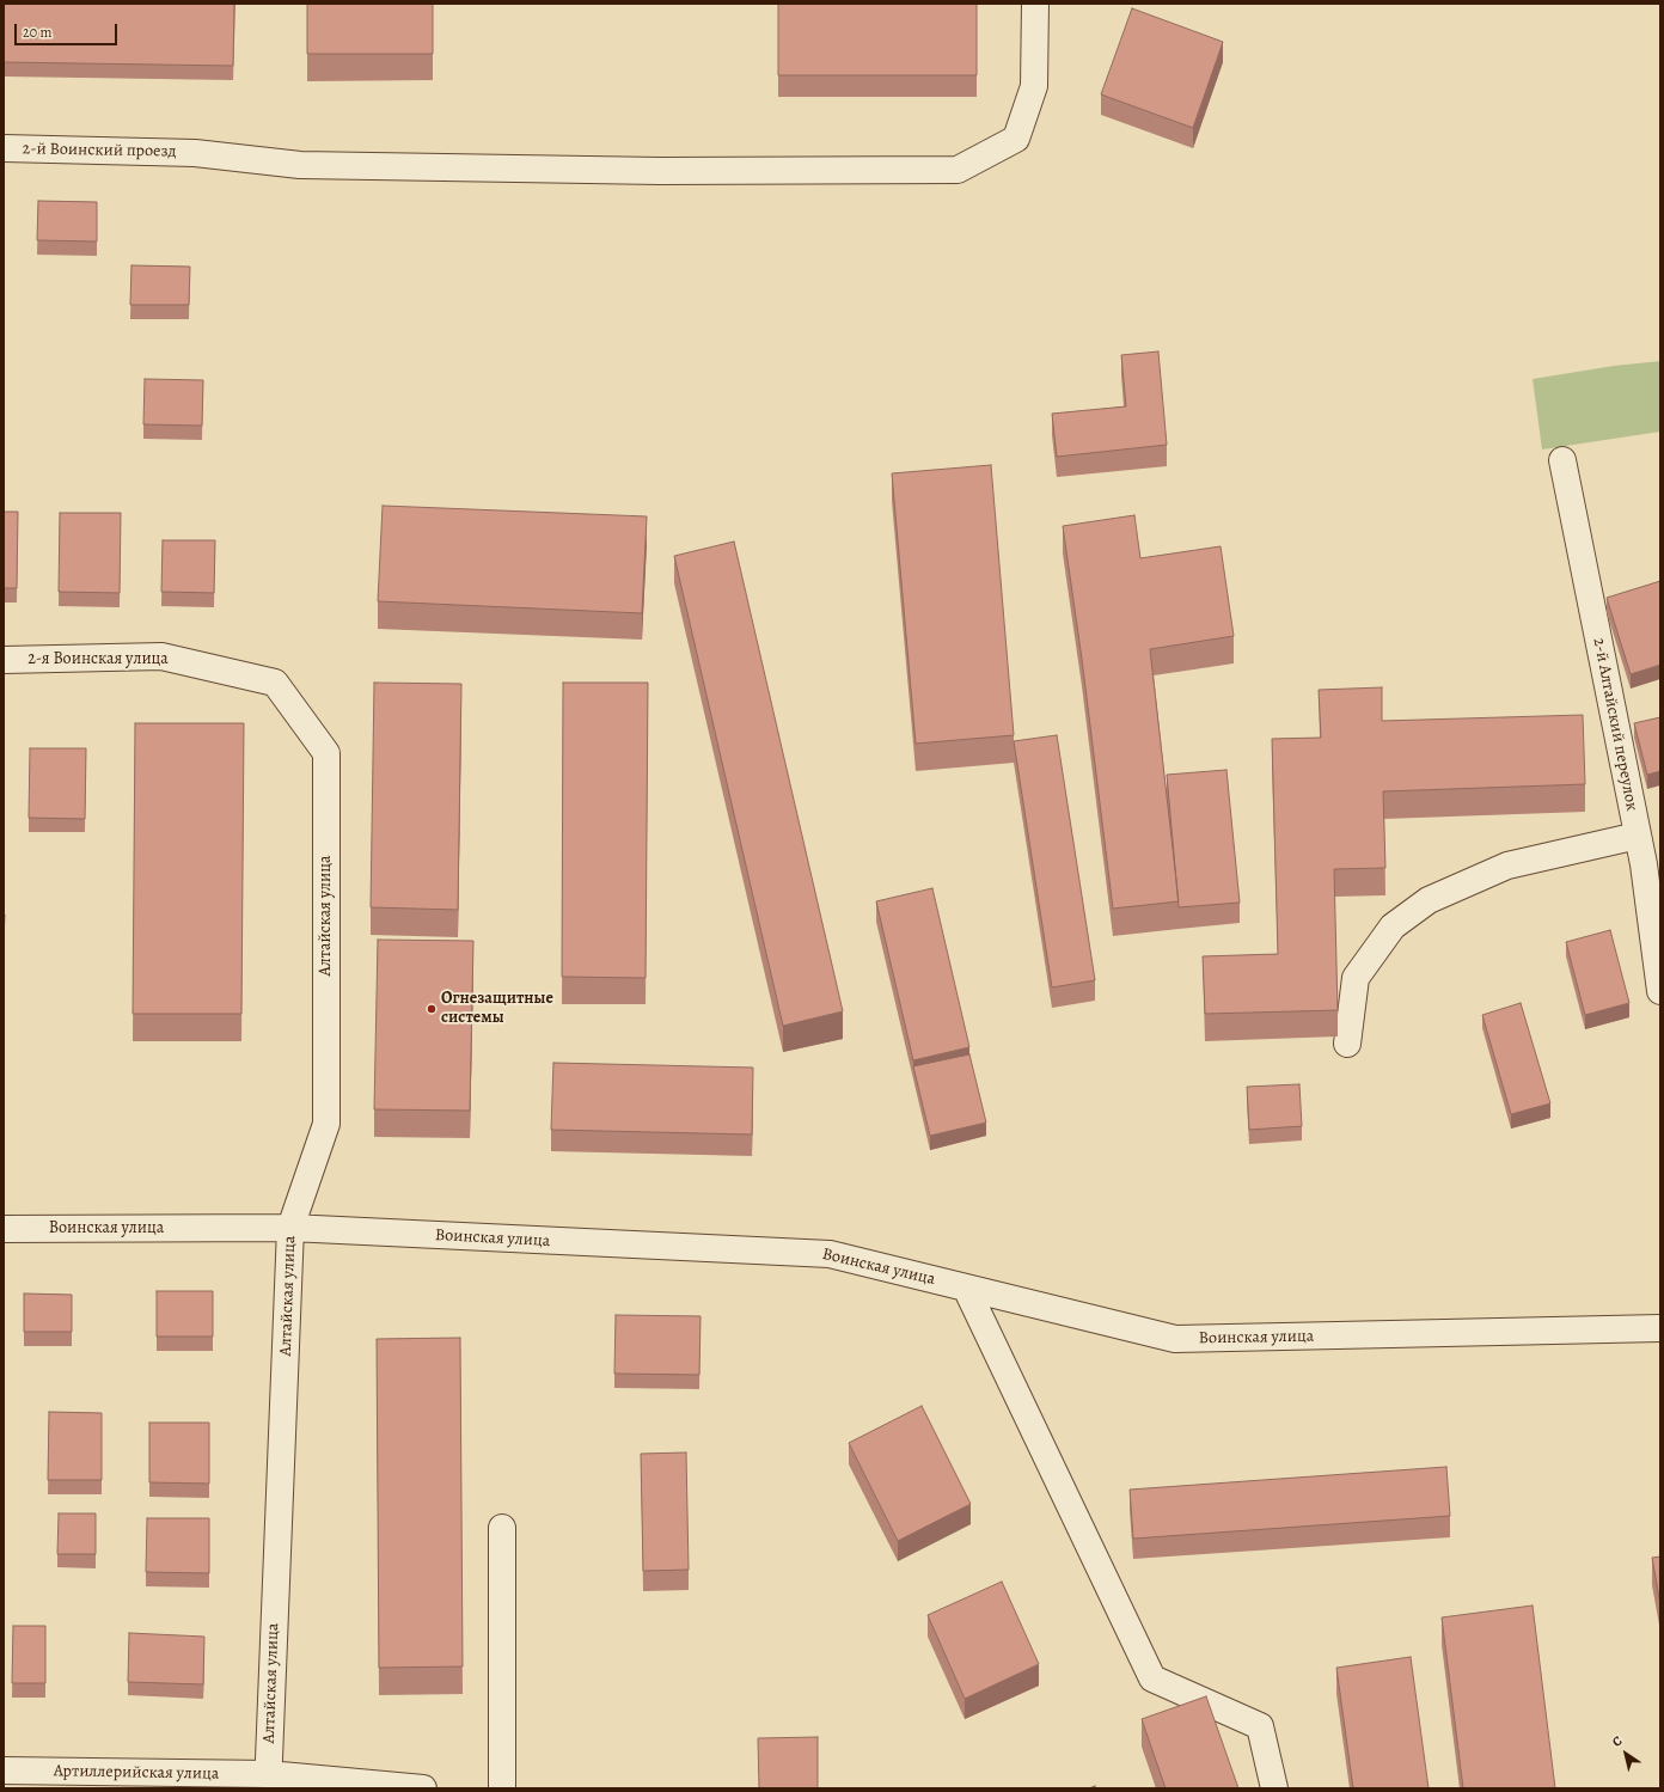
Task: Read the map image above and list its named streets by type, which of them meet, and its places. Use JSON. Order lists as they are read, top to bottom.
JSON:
{
  "streets": {
    "street": [
      "2-й Воинский проезд",
      "2-я Воинская улица",
      "2-й Алтайский переулок",
      "Алтайская улица",
      "Воинская улица",
      "Артиллерийская улица"
    ]
  },
  "crossings": [
    ["2-я Воинская улица", "Алтайская улица"],
    ["Алтайская улица", "Воинская улица"],
    ["Алтайская улица", "Артиллерийская улица"]
  ],
  "places": ["Огнезащитные системы"],
  "scale_bar": "20 m",
  "north": "top left"
}
